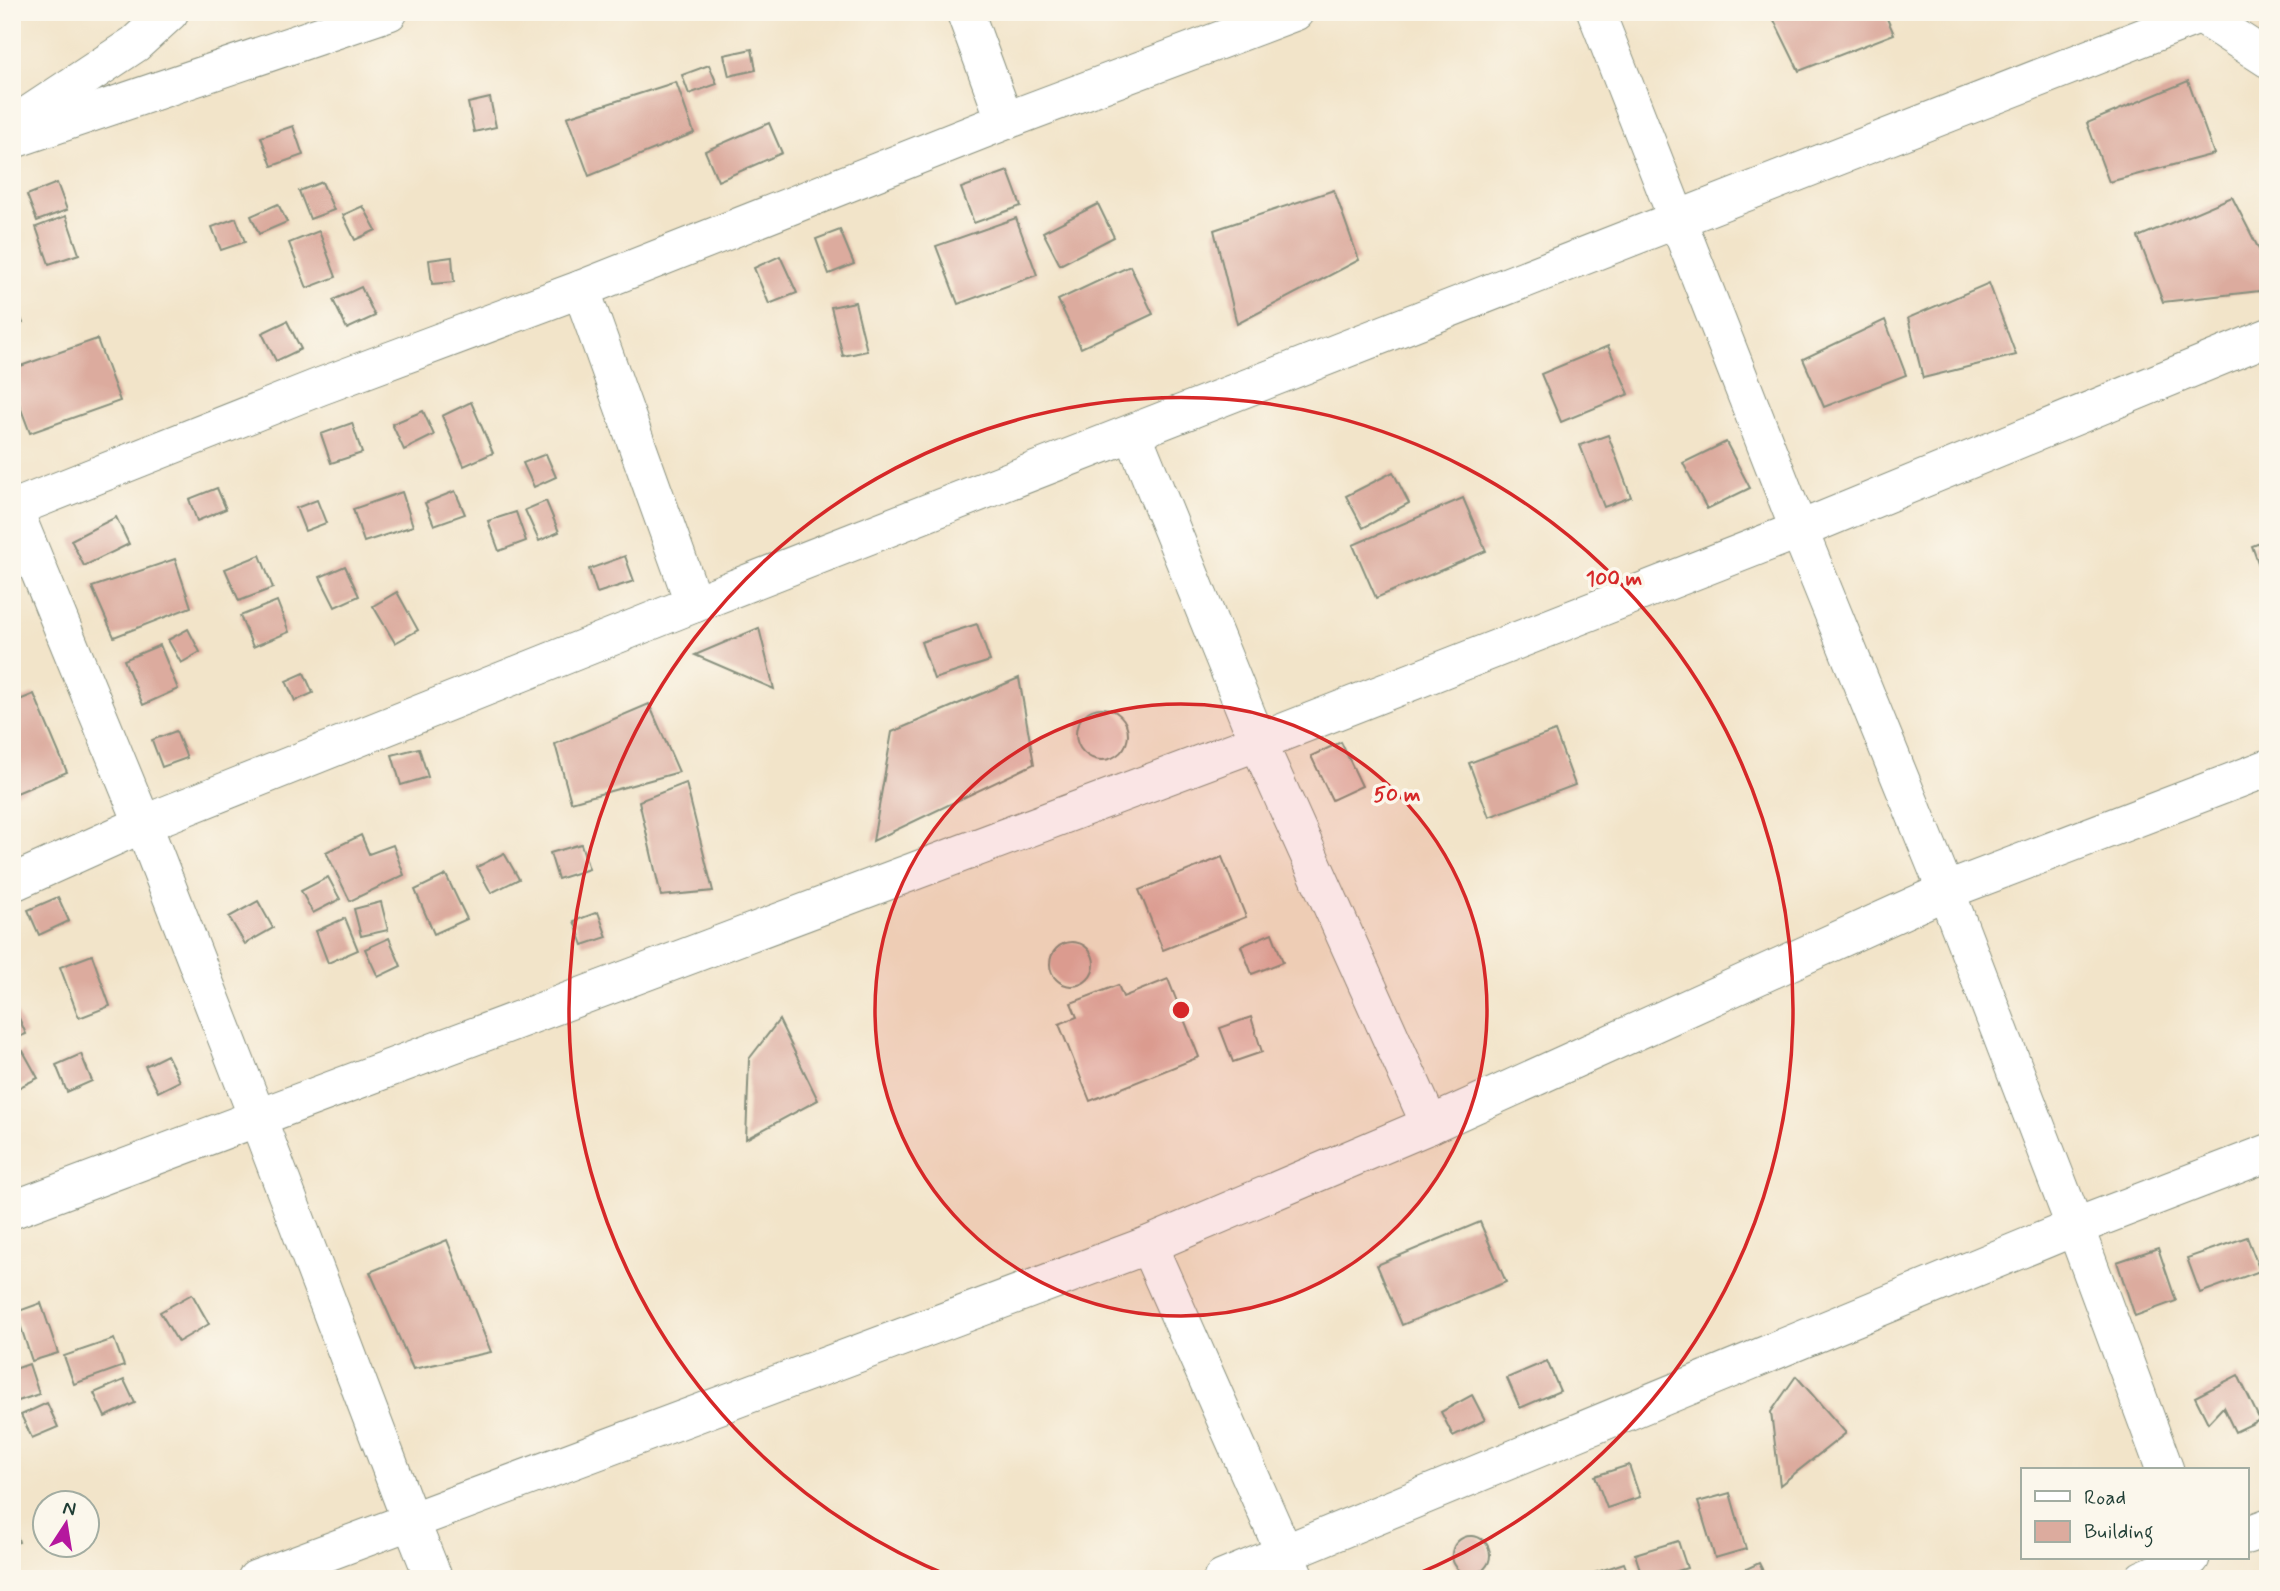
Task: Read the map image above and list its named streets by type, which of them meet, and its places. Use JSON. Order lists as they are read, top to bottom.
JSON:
{
  "legend": ["Road", "Building"],
  "north": "top",
  "rings": ["100 m", "50 m"]
}
